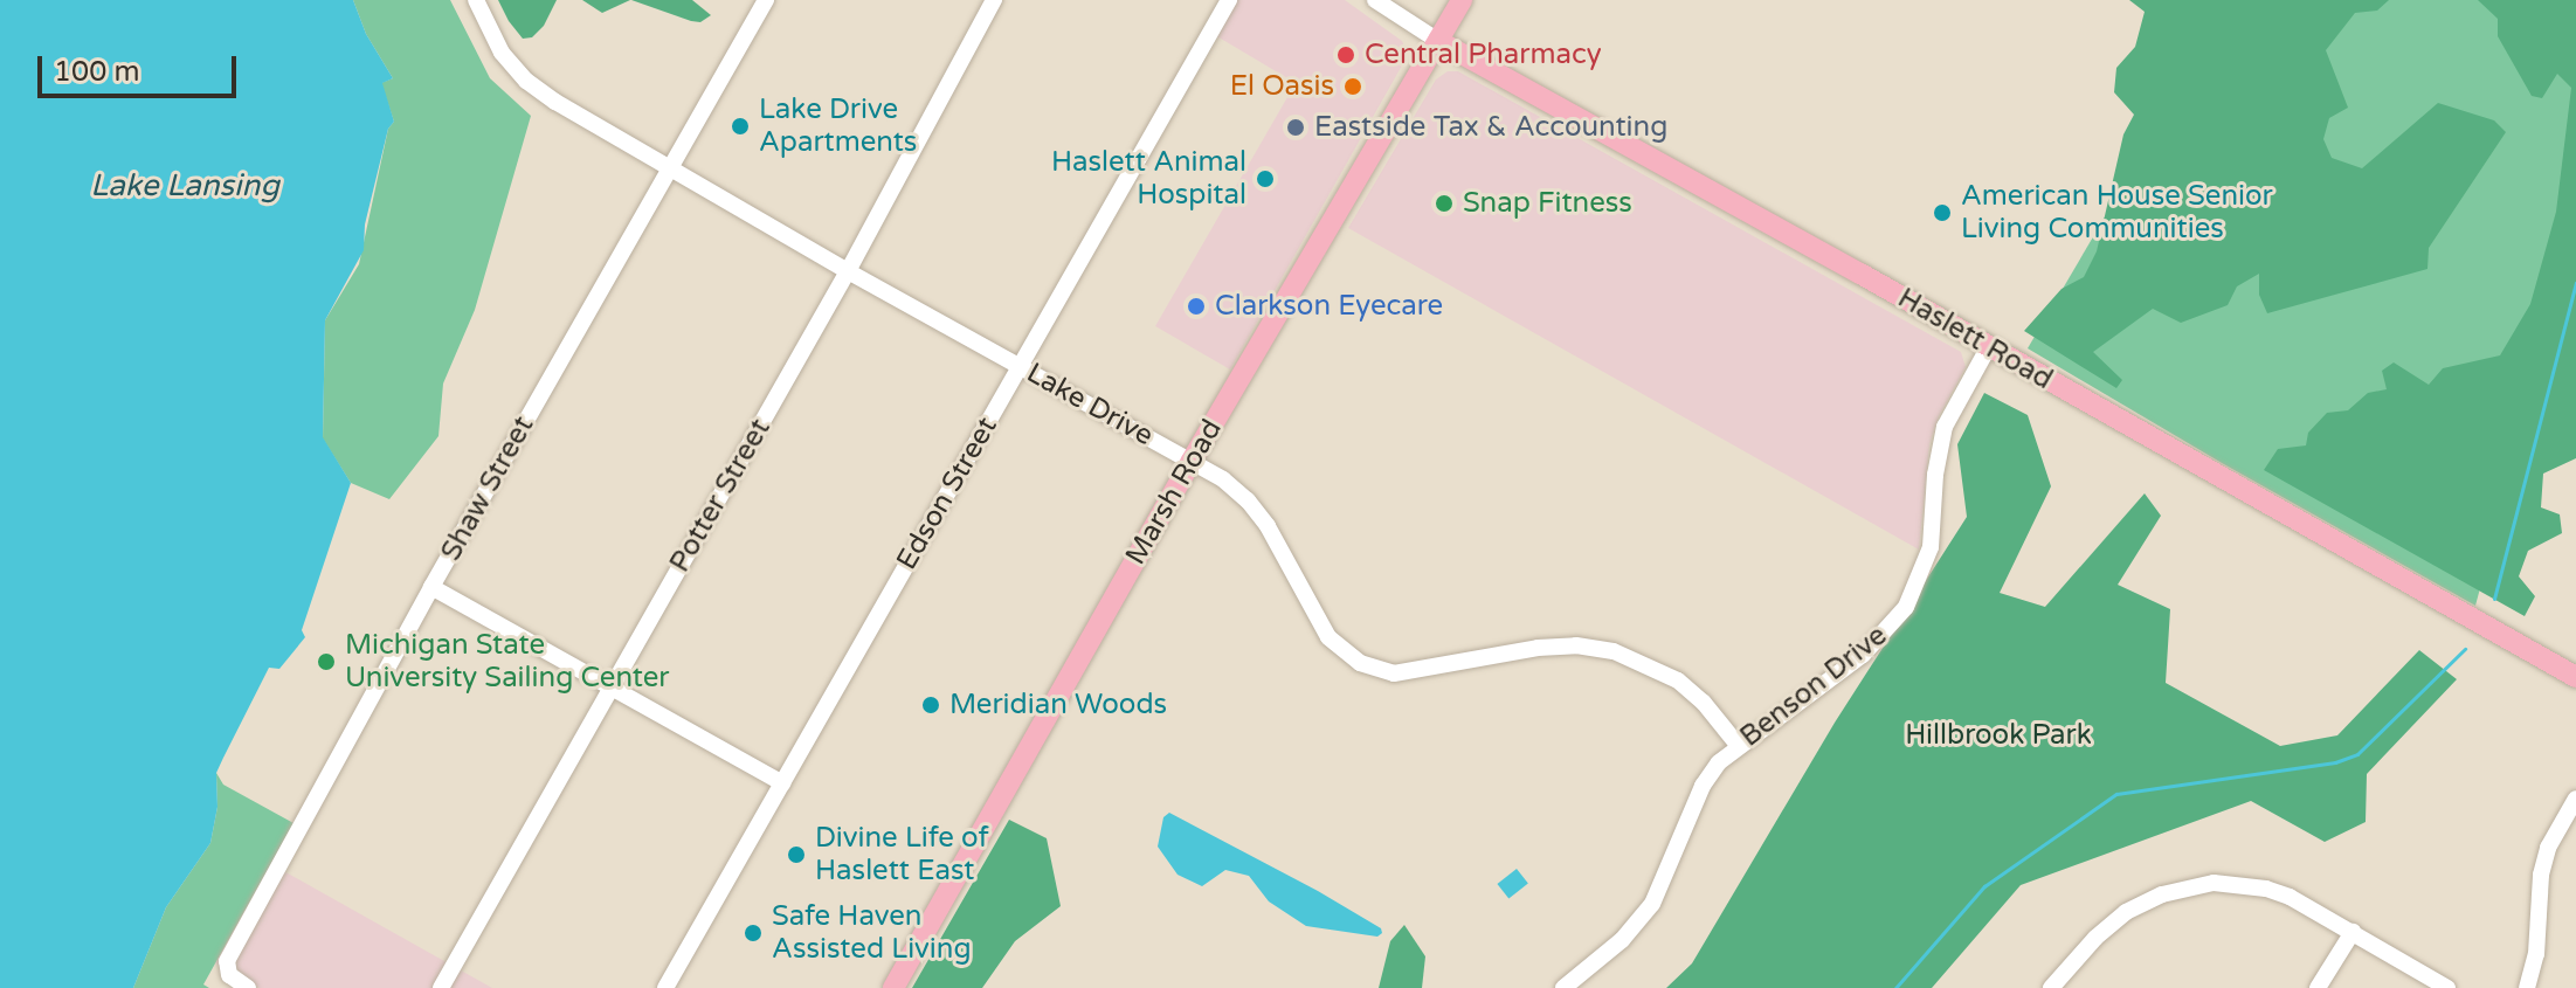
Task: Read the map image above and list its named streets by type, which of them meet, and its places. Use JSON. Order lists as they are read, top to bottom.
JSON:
{
  "streets": {
    "main road": ["Haslett Road", "Marsh Road"],
    "street": [
      "Lake Drive",
      "Shaw Street",
      "Edson Street",
      "Potter Street",
      "Benson Drive"
    ]
  },
  "crossings": [
    ["Haslett Road", "Marsh Road"],
    ["Haslett Road", "Benson Drive"],
    ["Lake Drive", "Shaw Street"],
    ["Lake Drive", "Marsh Road"],
    ["Lake Drive", "Edson Street"],
    ["Lake Drive", "Potter Street"],
    ["Lake Drive", "Benson Drive"]
  ],
  "water": ["Lake Lansing"],
  "parks": ["Hillbrook Park"],
  "places": [
    "Central Pharmacy",
    "El Oasis",
    "Lake Drive Apartments",
    "Eastside Tax & Accounting",
    "Haslett Animal Hospital",
    "Snap Fitness",
    "American House Senior Living Communities",
    "Clarkson Eyecare",
    "Michigan State University Sailing Center",
    "Meridian Woods",
    "Divine Life of Haslett East",
    "Safe Haven Assisted Living"
  ],
  "scale_bar": "100 m"
}
